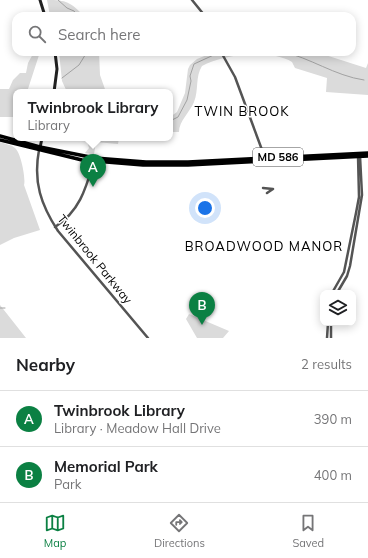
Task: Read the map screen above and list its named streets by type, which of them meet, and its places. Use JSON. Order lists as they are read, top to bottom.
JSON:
{
  "streets": {
    "main road": ["MD 586", "Twinbrook Parkway"]
  },
  "crossings": [
    ["MD 586", "Twinbrook Parkway"]
  ],
  "districts": ["TWIN BROOK", "BROADWOOD MANOR"],
  "page": {
    "search": "Search here",
    "popup": ["Twinbrook Library", "Library"],
    "pins": ["A", "B"],
    "heading": ["Nearby", "2 results"],
    "list": [
      {
        "mark": "A",
        "name": "Twinbrook Library",
        "note": "Library · Meadow Hall Drive",
        "value": "390 m"
      },
      {
        "mark": "B",
        "name": "Memorial Park",
        "note": "Park",
        "value": "400 m"
      }
    ],
    "nav": ["Map", "Directions", "Saved"]
  }
}
